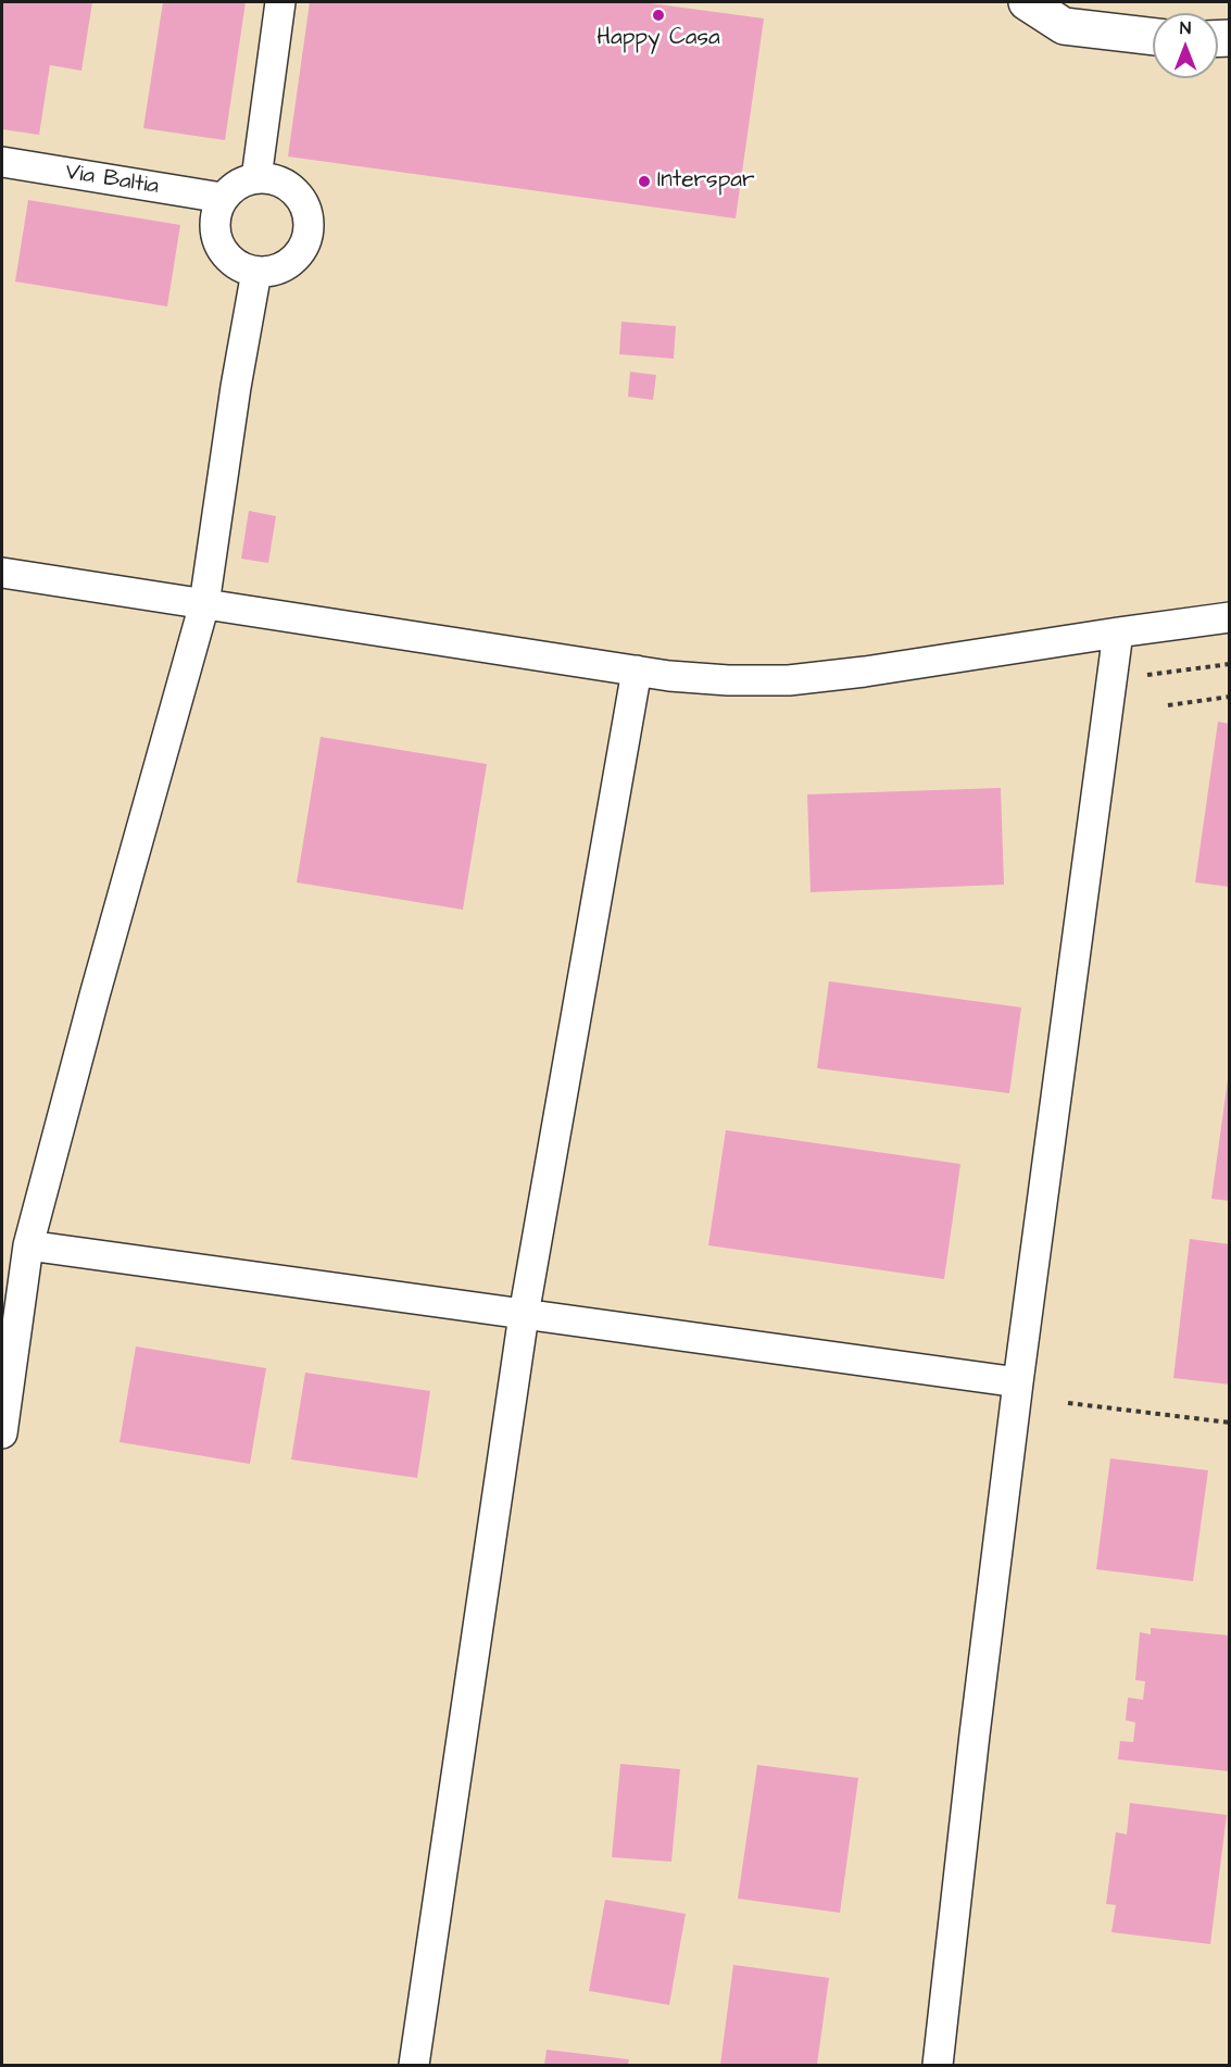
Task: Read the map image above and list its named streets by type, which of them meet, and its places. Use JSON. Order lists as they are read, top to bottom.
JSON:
{
  "streets": {
    "street": ["Via Baltia"]
  },
  "places": ["Happy Casa", "Interspar"],
  "north": "top"
}
